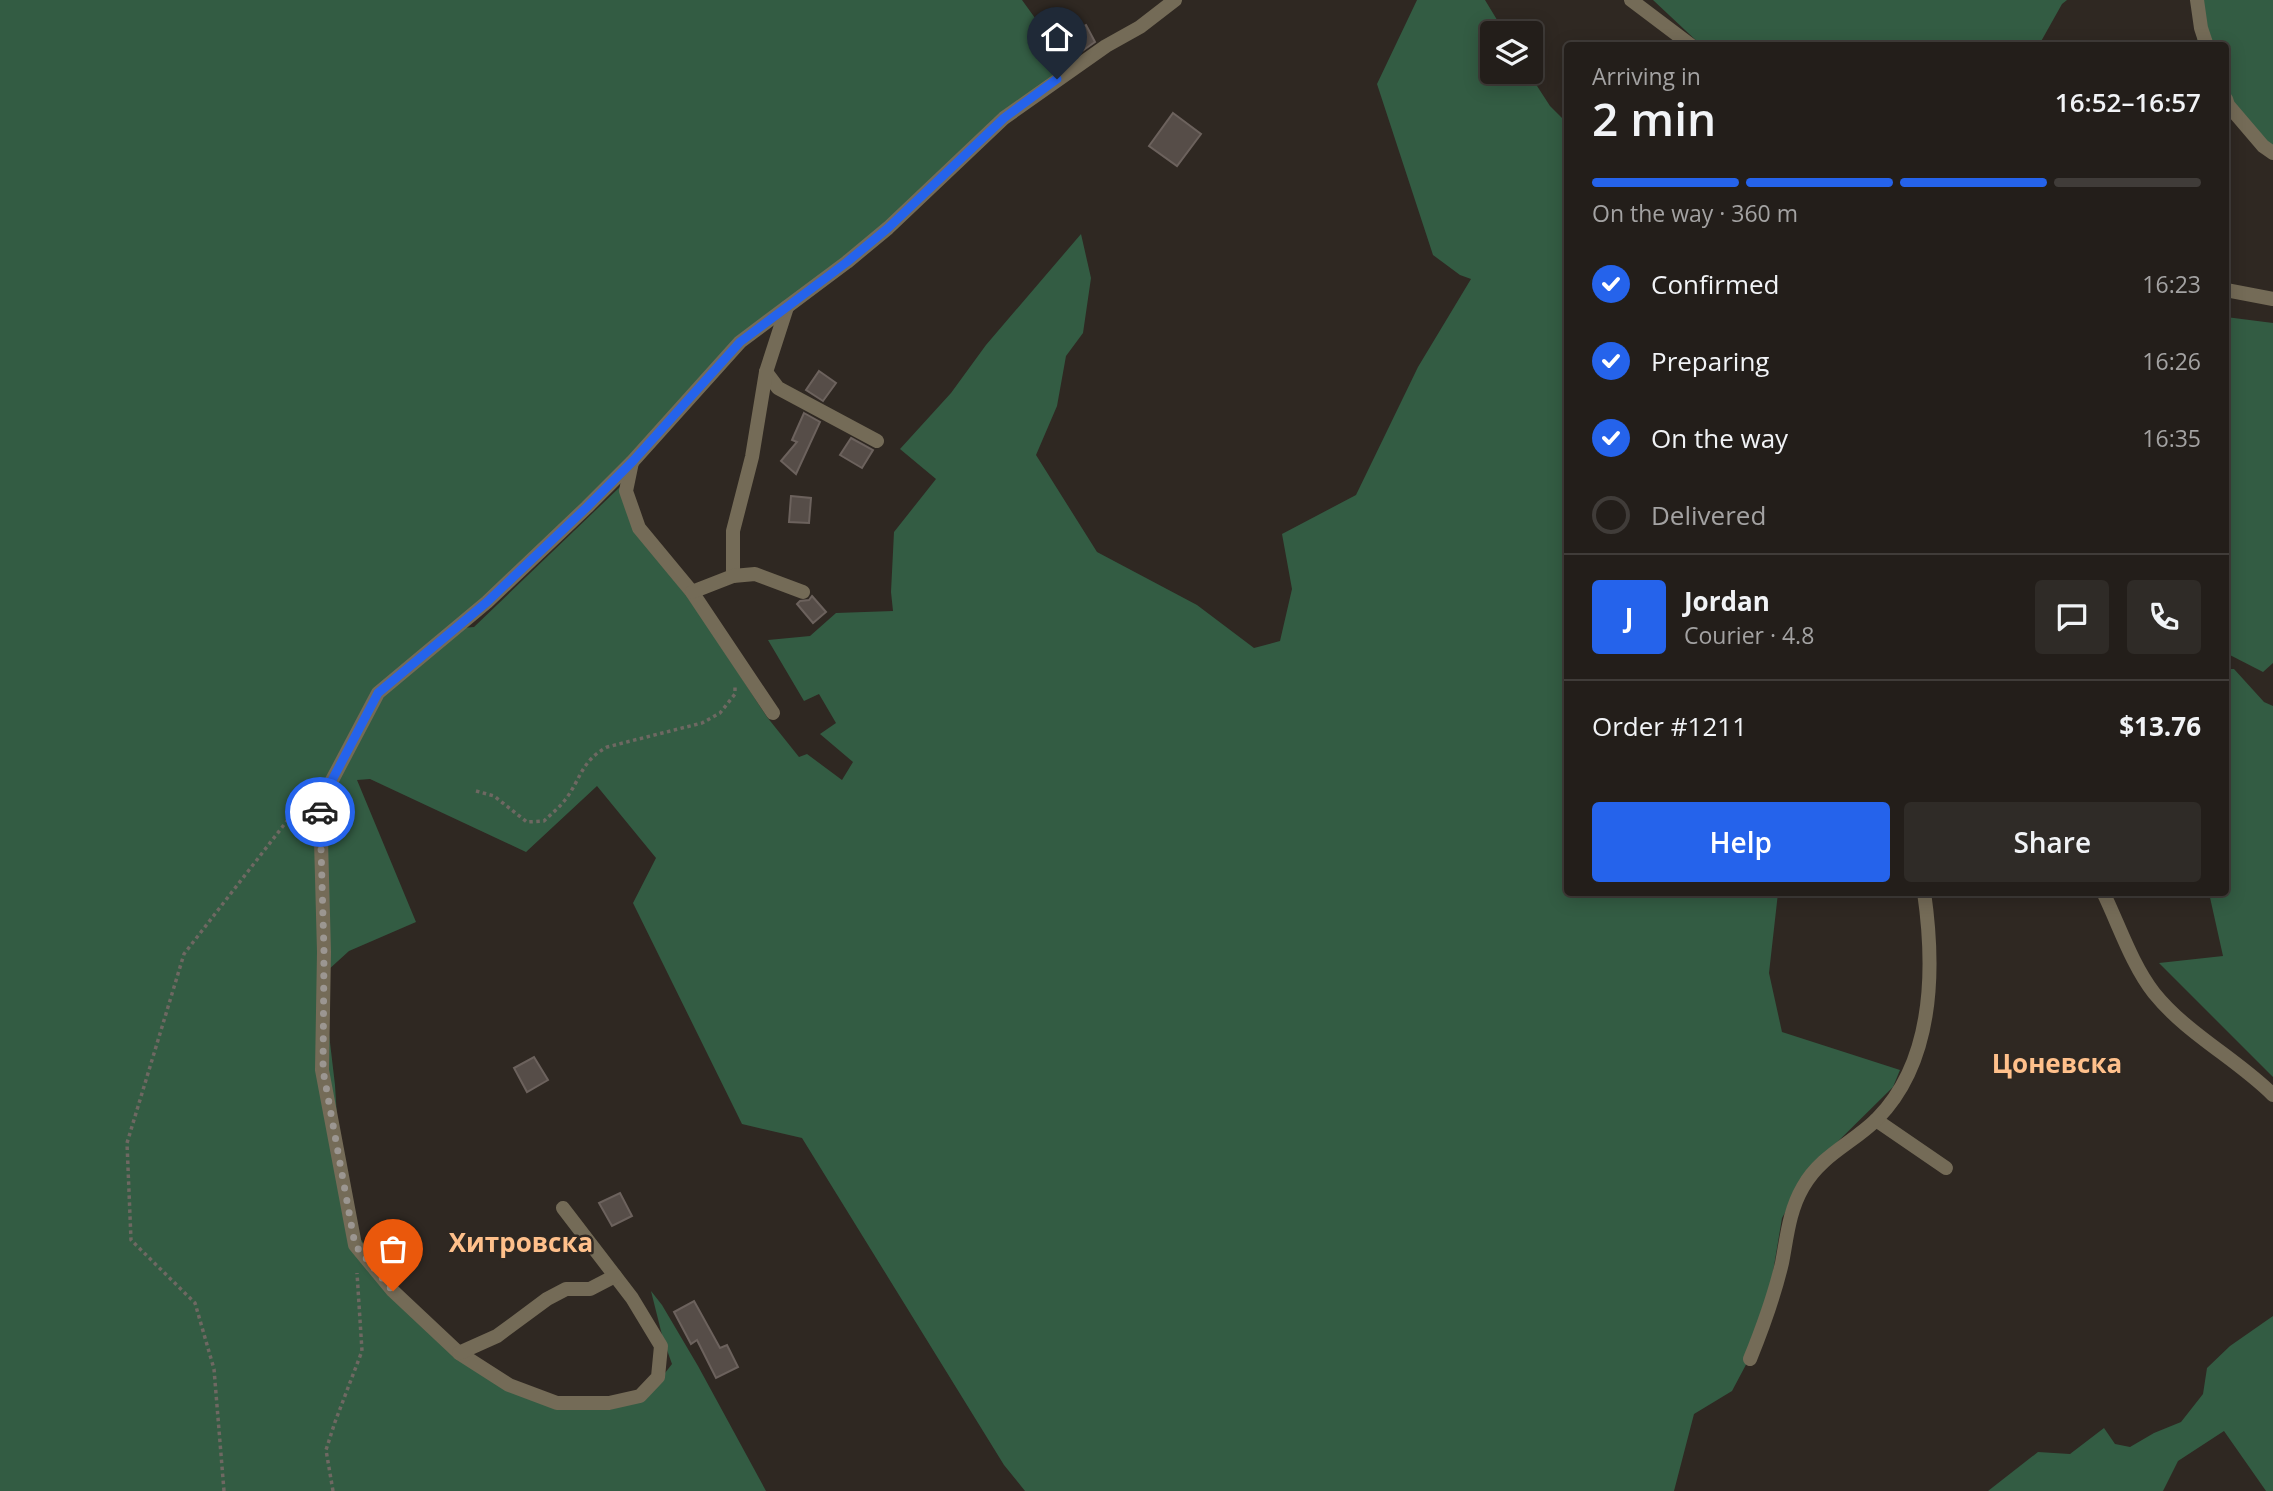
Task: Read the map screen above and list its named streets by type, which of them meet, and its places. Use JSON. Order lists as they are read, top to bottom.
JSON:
{
  "districts": ["Цоневска", "Хитровска"],
  "page": {
    "heading": ["2 min", "Arriving in", "16:52–16:57"],
    "panel": [
      "Jordan",
      "Courier · 4.8",
      "Order #1211",
      "$13.76"
    ],
    "bar": "On the way · 360 m",
    "list": [
      ["Confirmed", "16:23"],
      ["Preparing", "16:26"],
      ["On the way", "16:35"],
      "Delivered"
    ],
    "round": "J",
    "buttons": ["Help", "Share"]
  }
}
